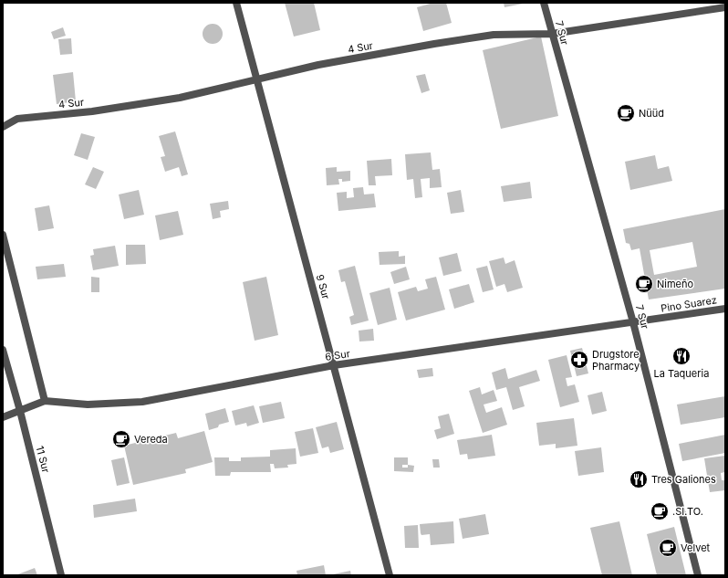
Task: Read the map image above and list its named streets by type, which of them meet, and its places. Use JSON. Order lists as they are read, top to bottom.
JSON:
{
  "streets": {
    "street": [
      "7 Sur",
      "4 Sur",
      "9 Sur",
      "Pino Suarez",
      "6 Sur",
      "11 Sur"
    ]
  },
  "crossings": [
    ["7 Sur", "4 Sur"],
    ["7 Sur", "Pino Suarez"],
    ["7 Sur", "6 Sur"],
    ["4 Sur", "9 Sur"],
    ["9 Sur", "6 Sur"],
    ["Pino Suarez", "6 Sur"]
  ],
  "places": {
    "cafe": [
      "Nüüd",
      "Nimeño",
      "Vereda",
      ".SI.TO.",
      "Velvet"
    ],
    "restaurant": ["La Taqueria", "Tres Galiones"],
    "pharmacy": ["Drugstore Pharmacy"]
  }
}
